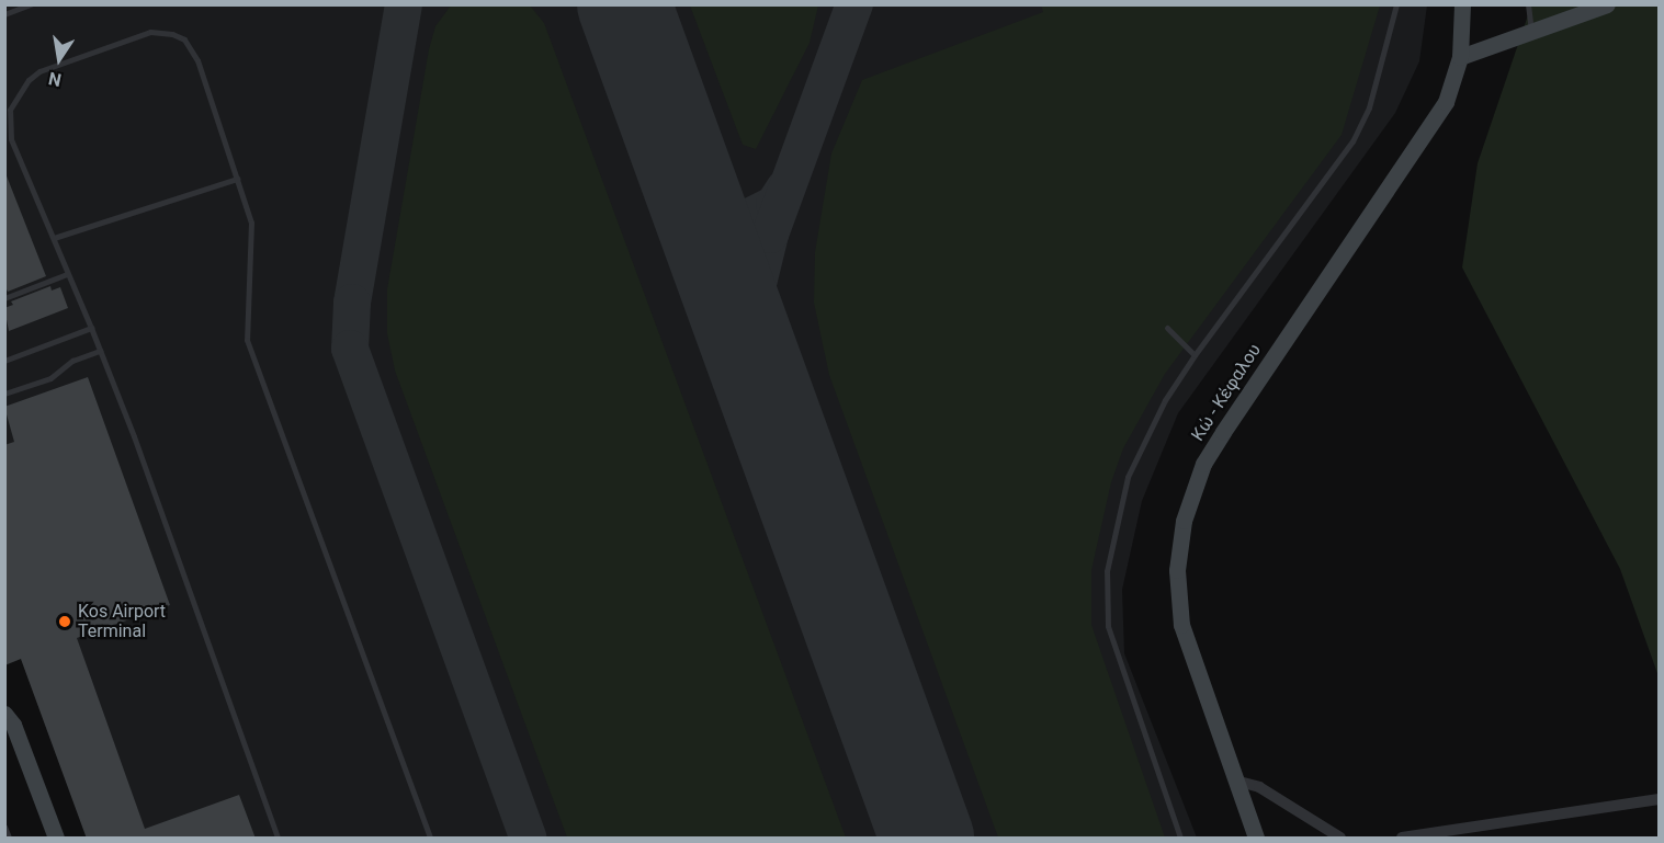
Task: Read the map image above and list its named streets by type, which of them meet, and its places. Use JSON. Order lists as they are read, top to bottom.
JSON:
{
  "streets": {
    "main road": ["Κώ - Κέφαλου"]
  },
  "places": ["Kos Airport Terminal"],
  "north": "bottom"
}
